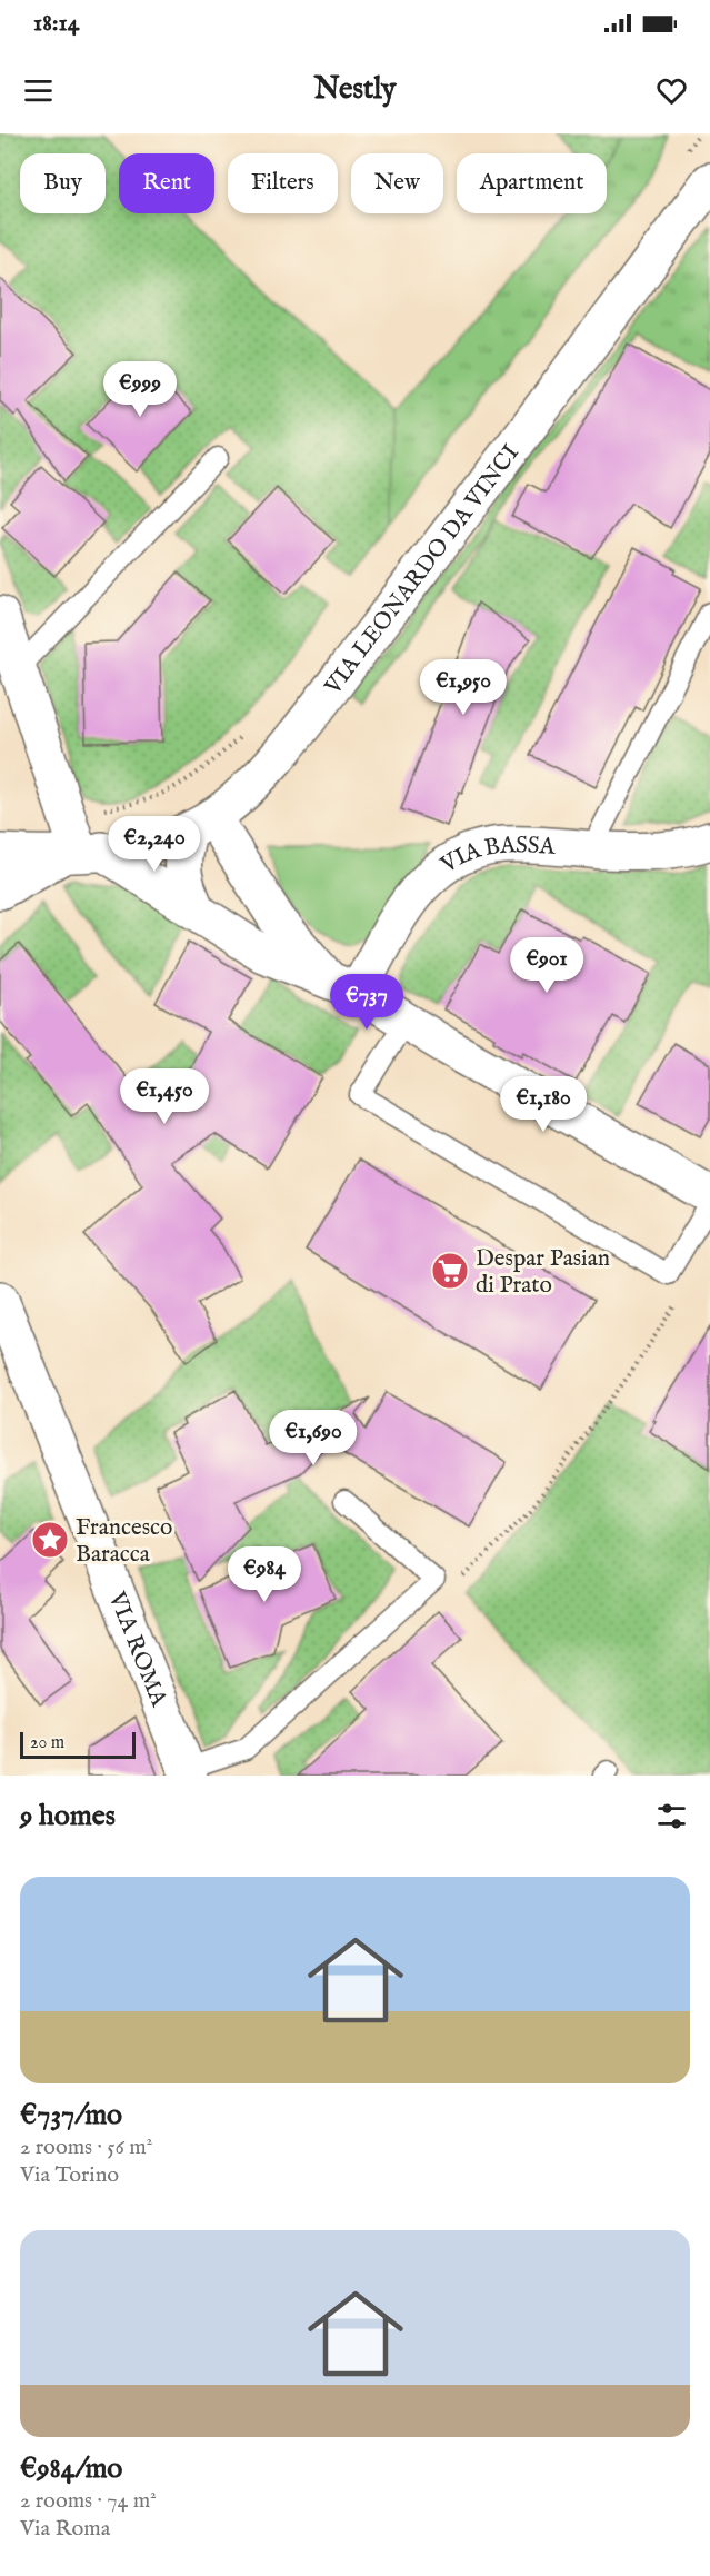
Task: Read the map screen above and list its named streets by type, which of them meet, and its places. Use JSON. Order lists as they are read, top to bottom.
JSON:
{
  "streets": {
    "street": ["VIA LEONARDO DA VINCI", "VIA BASSA", "VIA ROMA"]
  },
  "places": {
    "supermarket": ["Despar Pasian di Prato"],
    "place": ["Francesco Baracca"]
  },
  "scale_bar": "20 m",
  "page": {
    "status": "18:14",
    "header": "Nestly",
    "chip": [
      "Buy",
      "Rent",
      "Filters",
      "New",
      "Apartment"
    ],
    "price": [
      "€999",
      "€1,950",
      "€2,240",
      "€901",
      "€737",
      "€1,450",
      "€1,180",
      "€1,690",
      "€984"
    ],
    "scale": "20 m",
    "heading": "9 homes",
    "list": [
      {
        "name": "€737/mo",
        "note": "2 rooms · 56 m² · Via Torino"
      },
      {
        "name": "€984/mo",
        "note": "2 rooms · 74 m² · Via Roma"
      }
    ]
  }
}
